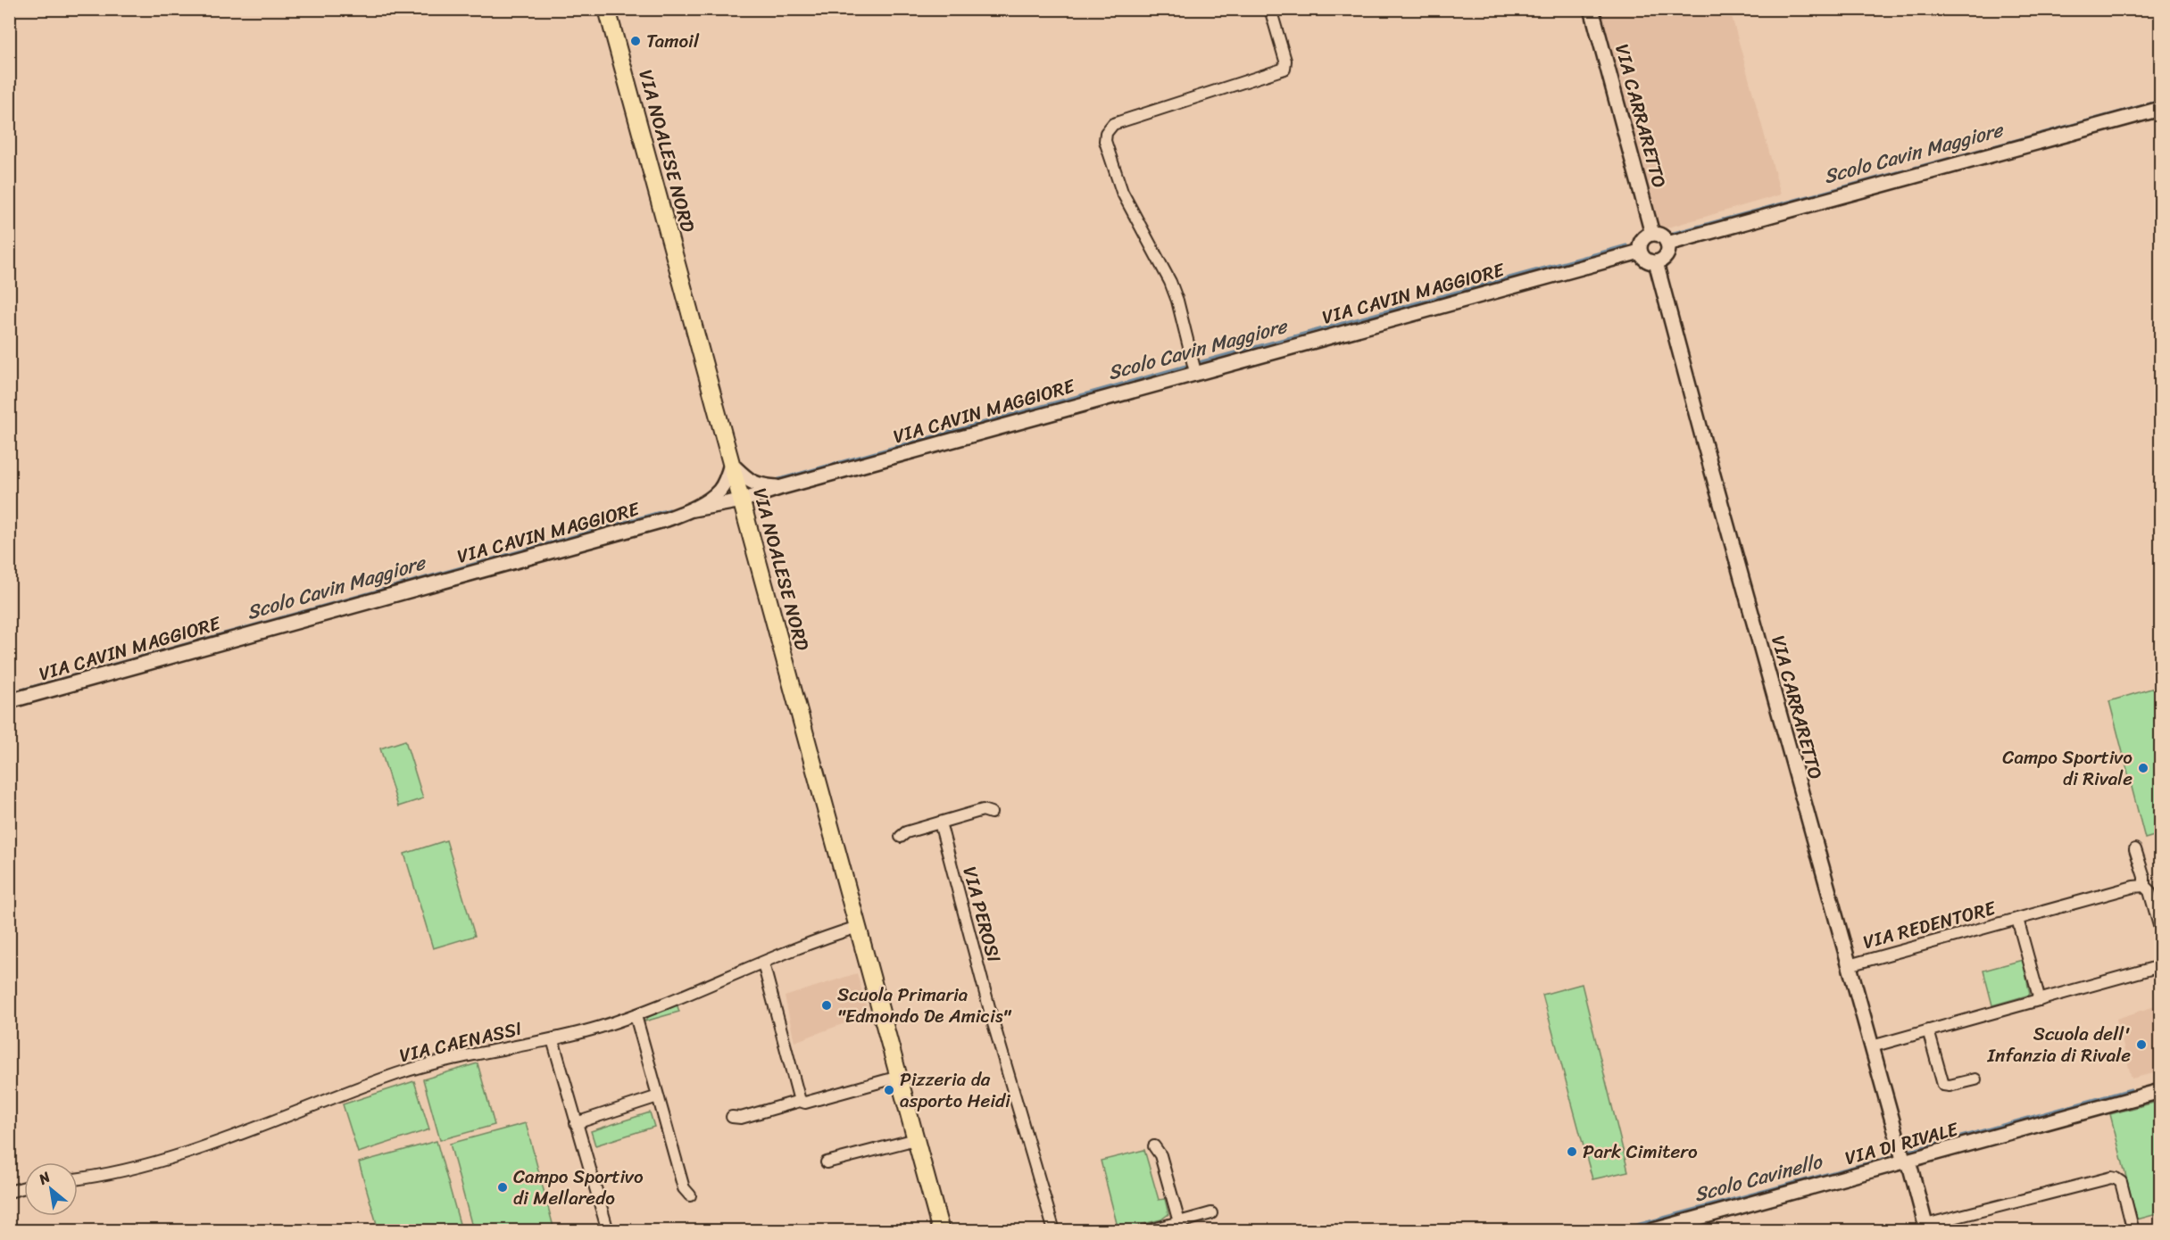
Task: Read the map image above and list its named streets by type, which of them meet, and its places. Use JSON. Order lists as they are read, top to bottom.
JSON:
{
  "streets": {
    "main road": ["VIA NOALESE NORD"],
    "street": [
      "VIA CARRARETTO",
      "VIA CAVIN MAGGIORE",
      "VIA PEROSI",
      "VIA REDENTORE",
      "VIA CAENASSI",
      "VIA DI RIVALE"
    ]
  },
  "crossings": [
    ["VIA CARRARETTO", "VIA CAVIN MAGGIORE"],
    ["VIA CARRARETTO", "VIA REDENTORE"],
    ["VIA CARRARETTO", "VIA DI RIVALE"],
    ["VIA NOALESE NORD", "VIA CAVIN MAGGIORE"],
    ["VIA NOALESE NORD", "VIA CAENASSI"]
  ],
  "water": ["Scolo Cavin Maggiore", "Scolo Cavinello"],
  "places": [
    "Tamoil",
    "Campo Sportivo di Rivale",
    "Scuola Primaria \"Edmondo De Amicis\"",
    "Scuola dell' Infanzia di Rivale",
    "Pizzeria da asporto Heidi",
    "Park Cimitero",
    "Campo Sportivo di Mellaredo"
  ],
  "north": "top left"
}
